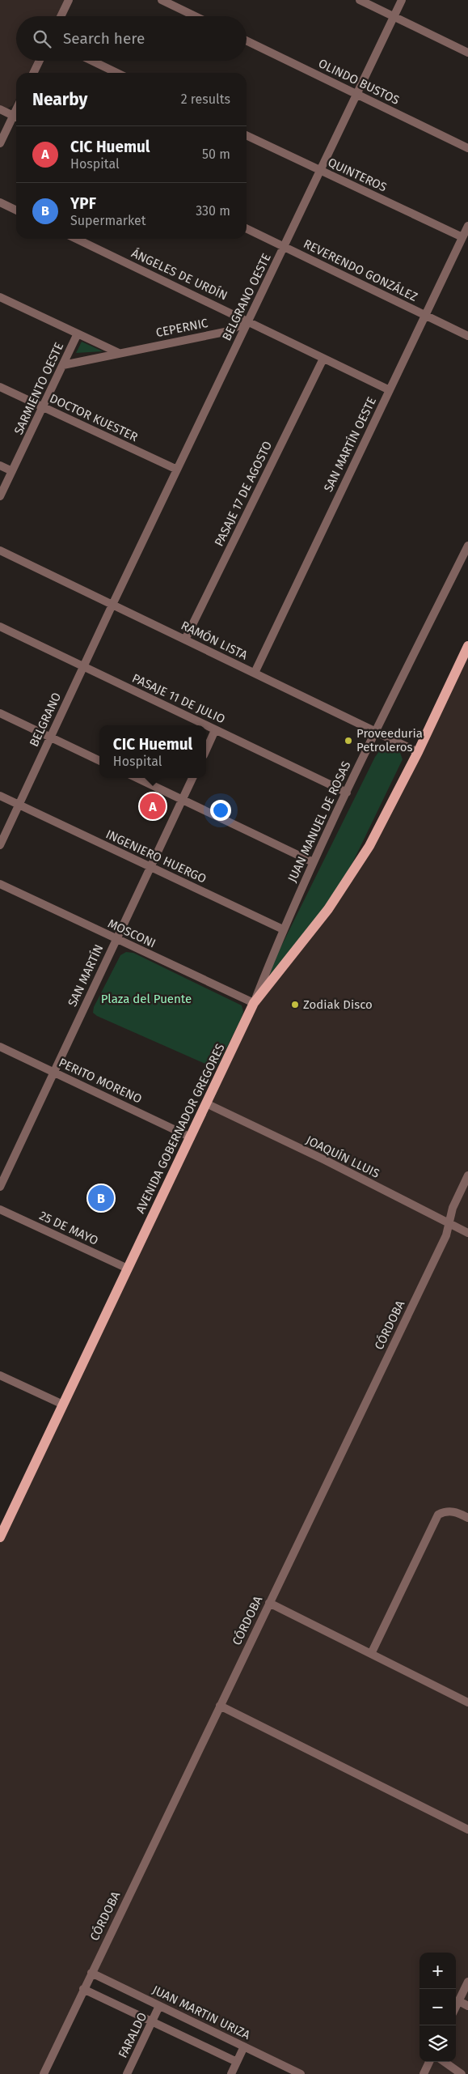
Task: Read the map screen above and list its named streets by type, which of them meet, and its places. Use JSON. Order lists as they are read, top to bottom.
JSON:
{
  "streets": {
    "main road": ["AVENIDA GOBERNADOR GREGORES"],
    "street": [
      "OLINDO BUSTOS",
      "QUINTEROS",
      "REVERENDO GONZÁLEZ",
      "ÁNGELES DE URDÍN",
      "BELGRANO OESTE",
      "CEPERNIC",
      "SARMIENTO OESTE",
      "DOCTOR KUESTER",
      "SAN MARTÍN OESTE",
      "PASAJE 17 DE AGOSTO",
      "RAMÓN LISTA",
      "PASAJE 11 DE JULIO",
      "BELGRANO",
      "JUAN MANUEL DE ROSAS",
      "INGENIERO HUERGO",
      "MOSCONI",
      "SAN MARTÍN",
      "PERITO MORENO",
      "JOAQUÍN LLUIS",
      "25 DE MAYO",
      "CÓRDOBA",
      "JUAN MARTIN URIZA",
      "FARALDO"
    ]
  },
  "crossings": [
    ["OLINDO BUSTOS", "BELGRANO OESTE"],
    ["QUINTEROS", "BELGRANO OESTE"],
    ["QUINTEROS", "SAN MARTÍN OESTE"],
    ["REVERENDO GONZÁLEZ", "BELGRANO OESTE"],
    ["REVERENDO GONZÁLEZ", "SAN MARTÍN OESTE"],
    ["ÁNGELES DE URDÍN", "BELGRANO OESTE"],
    ["ÁNGELES DE URDÍN", "CEPERNIC"],
    ["ÁNGELES DE URDÍN", "SAN MARTÍN OESTE"],
    ["ÁNGELES DE URDÍN", "PASAJE 17 DE AGOSTO"],
    ["BELGRANO OESTE", "CEPERNIC"],
    ["BELGRANO OESTE", "DOCTOR KUESTER"],
    ["BELGRANO OESTE", "RAMÓN LISTA"],
    ["BELGRANO OESTE", "BELGRANO"],
    ["CEPERNIC", "SARMIENTO OESTE"],
    ["SARMIENTO OESTE", "DOCTOR KUESTER"],
    ["SAN MARTÍN OESTE", "RAMÓN LISTA"],
    ["PASAJE 17 DE AGOSTO", "RAMÓN LISTA"],
    ["RAMÓN LISTA", "BELGRANO"],
    ["RAMÓN LISTA", "JUAN MANUEL DE ROSAS"],
    ["RAMÓN LISTA", "AVENIDA GOBERNADOR GREGORES"],
    ["PASAJE 11 DE JULIO", "BELGRANO"],
    ["PASAJE 11 DE JULIO", "JUAN MANUEL DE ROSAS"],
    ["BELGRANO", "INGENIERO HUERGO"],
    ["JUAN MANUEL DE ROSAS", "INGENIERO HUERGO"],
    ["JUAN MANUEL DE ROSAS", "MOSCONI"],
    ["JUAN MANUEL DE ROSAS", "AVENIDA GOBERNADOR GREGORES"],
    ["INGENIERO HUERGO", "SAN MARTÍN"],
    ["MOSCONI", "SAN MARTÍN"],
    ["MOSCONI", "AVENIDA GOBERNADOR GREGORES"],
    ["SAN MARTÍN", "PERITO MORENO"],
    ["PERITO MORENO", "AVENIDA GOBERNADOR GREGORES"],
    ["AVENIDA GOBERNADOR GREGORES", "JOAQUÍN LLUIS"],
    ["AVENIDA GOBERNADOR GREGORES", "25 DE MAYO"],
    ["JOAQUÍN LLUIS", "CÓRDOBA"],
    ["CÓRDOBA", "JUAN MARTIN URIZA"],
    ["JUAN MARTIN URIZA", "FARALDO"]
  ],
  "parks": ["Plaza del Puente"],
  "places": ["Proveeduria Petroleros", "Zodiak Disco"],
  "page": {
    "search": "Search here",
    "heading": ["Nearby", "2 results"],
    "list": [
      {
        "mark": "A",
        "name": "CIC Huemul",
        "note": "Hospital",
        "value": "50 m"
      },
      {
        "mark": "B",
        "name": "YPF",
        "note": "Supermarket",
        "value": "330 m"
      }
    ],
    "popup": ["CIC Huemul", "Hospital"],
    "pins": ["A", "B"],
    "map_buttons": ["+", "−"]
  }
}
